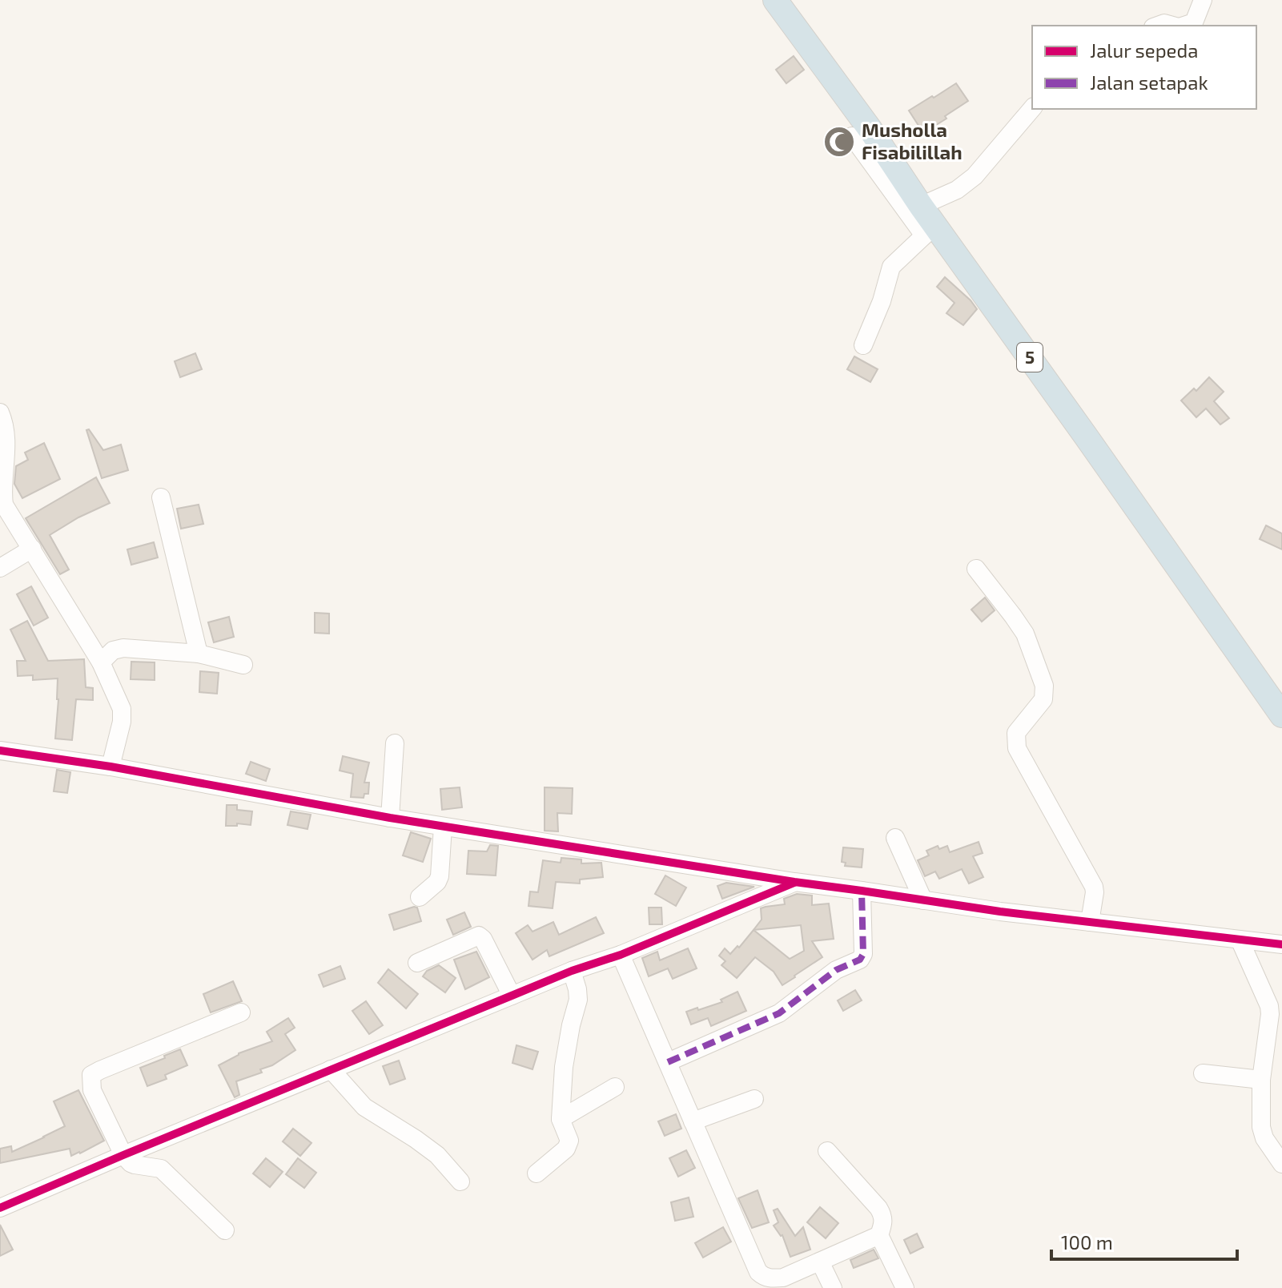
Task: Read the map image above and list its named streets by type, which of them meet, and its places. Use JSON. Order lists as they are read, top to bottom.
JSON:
{
  "streets": {
    "highway": ["5"]
  },
  "places": {
    "mosque": ["Musholla Fisabilillah"]
  },
  "legend": ["Jalur sepeda", "Jalan setapak"],
  "scale_bar": "100 m"
}
